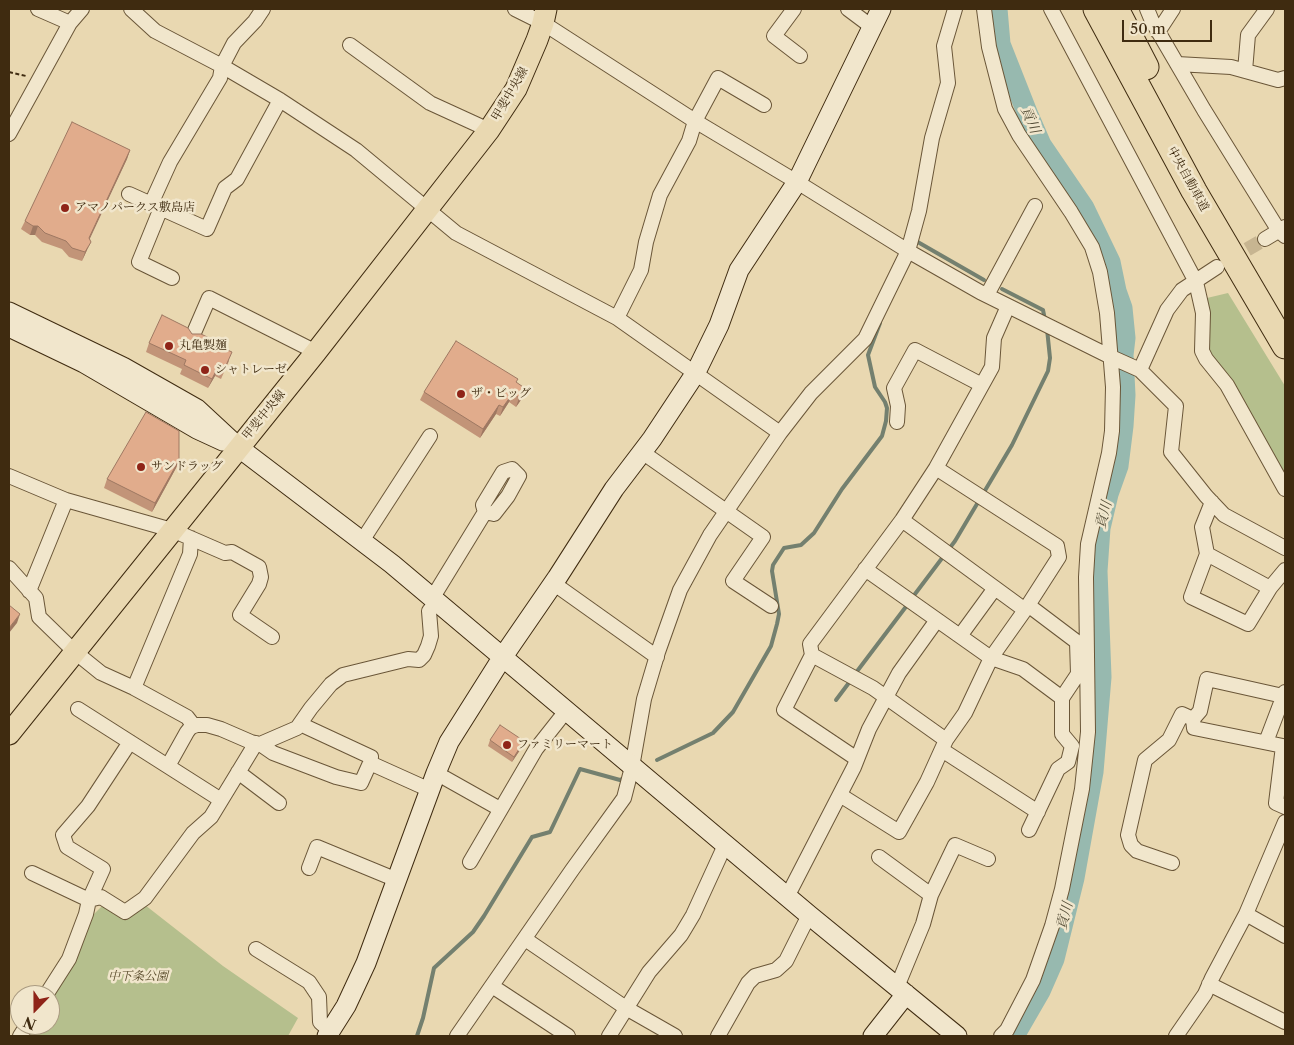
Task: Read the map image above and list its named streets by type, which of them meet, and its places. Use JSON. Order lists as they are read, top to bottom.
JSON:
{
  "streets": {
    "highway": ["中央自動車道"],
    "main road": ["甲斐中央線"]
  },
  "water": ["貢川"],
  "parks": ["中下条公園"],
  "places": [
    "アマノパークス敷島店",
    "丸亀製麺",
    "シャトレーゼ",
    "ザ・ビッグ",
    "サンドラッグ",
    "ファミリーマート"
  ],
  "scale_bar": "50 m",
  "north": "bottom"
}
